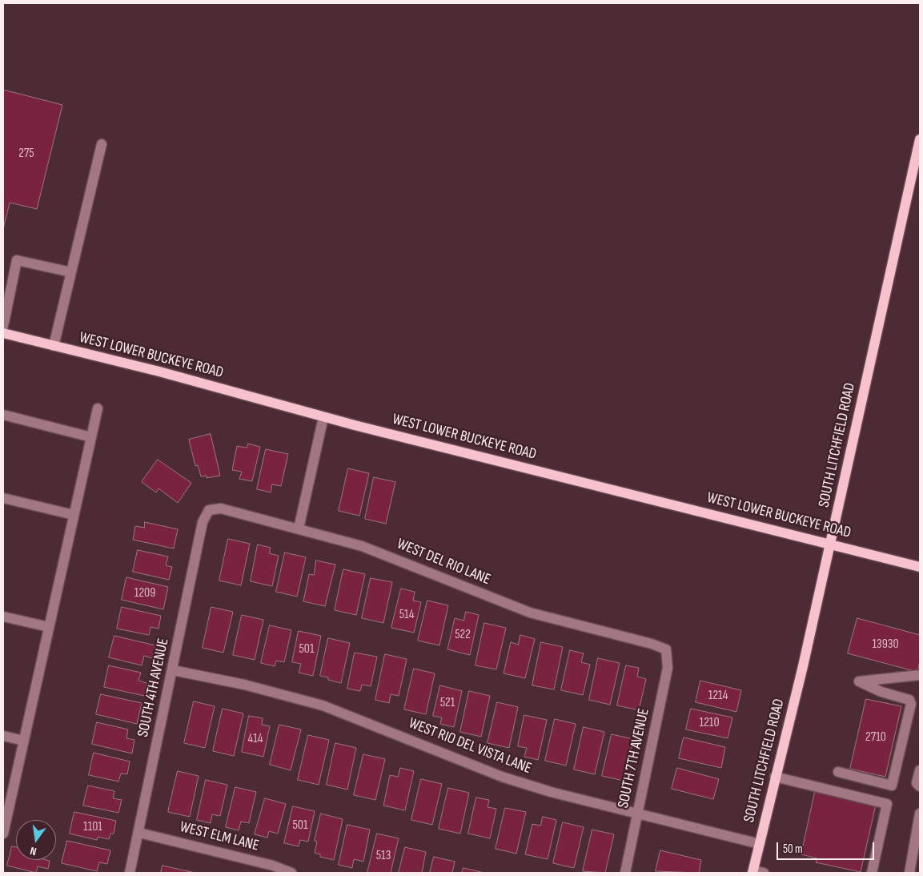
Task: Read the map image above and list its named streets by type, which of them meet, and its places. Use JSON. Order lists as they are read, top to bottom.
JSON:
{
  "streets": {
    "main road": ["WEST LOWER BUCKEYE ROAD", "SOUTH LITCHFIELD ROAD"],
    "street": [
      "WEST DEL RIO LANE",
      "SOUTH 4TH AVENUE",
      "WEST RIO DEL VISTA LANE",
      "SOUTH 7TH AVENUE",
      "WEST ELM LANE"
    ]
  },
  "crossings": [
    ["WEST LOWER BUCKEYE ROAD", "SOUTH LITCHFIELD ROAD"],
    ["SOUTH LITCHFIELD ROAD", "WEST RIO DEL VISTA LANE"],
    ["WEST DEL RIO LANE", "SOUTH 4TH AVENUE"],
    ["WEST DEL RIO LANE", "SOUTH 7TH AVENUE"],
    ["SOUTH 4TH AVENUE", "WEST RIO DEL VISTA LANE"],
    ["SOUTH 4TH AVENUE", "WEST ELM LANE"],
    ["WEST RIO DEL VISTA LANE", "SOUTH 7TH AVENUE"]
  ],
  "house_numbers": [
    "275",
    "1209",
    "514",
    "522",
    "13930",
    "501",
    "1214",
    "521",
    "1210",
    "2710",
    "414",
    "501",
    "1101",
    "513"
  ],
  "scale_bar": "50 m",
  "north": "bottom"
}
